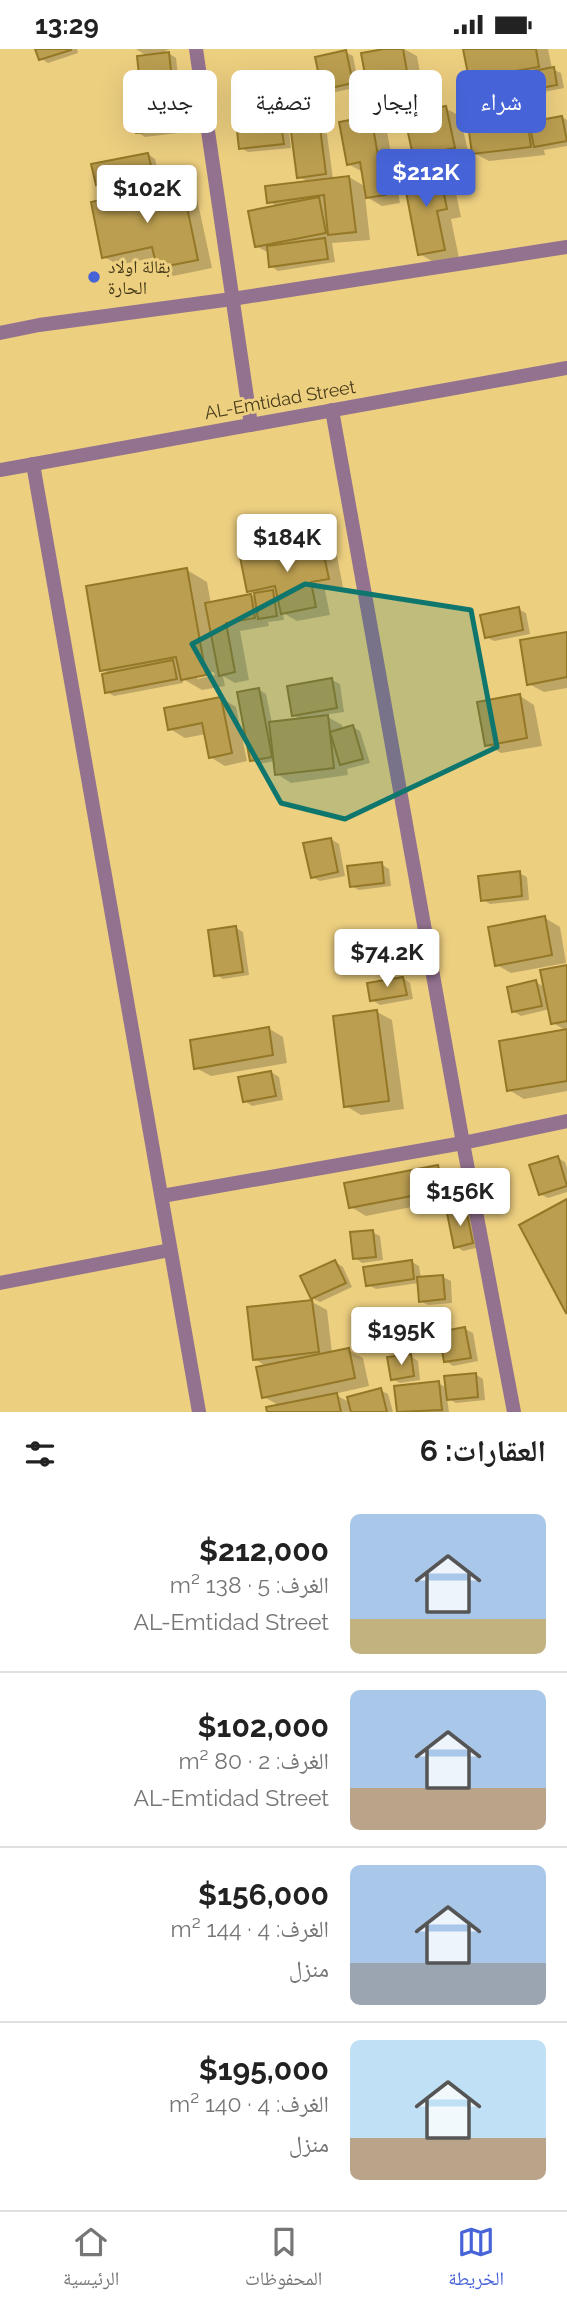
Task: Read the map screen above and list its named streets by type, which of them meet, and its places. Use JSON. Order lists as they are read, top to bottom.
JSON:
{
  "streets": {
    "street": ["AL-Emtidad Street"]
  },
  "places": ["بقالة اولاد الحارة"],
  "page": {
    "status": "13:29",
    "chip": [
      "شراء",
      "إيجار",
      "تصفية",
      "جديد"
    ],
    "price": [
      "$212K",
      "$102K",
      "$184K",
      "$74.2K",
      "$156K",
      "$195K"
    ],
    "heading": "العقارات: 6",
    "list": [
      {
        "name": "$212,000",
        "note": "الغرف: 5 · 138 m² · AL-Emtidad Street"
      },
      {
        "name": "$102,000",
        "note": "الغرف: 2 · 80 m² · AL-Emtidad Street"
      },
      {
        "name": "$156,000",
        "note": "الغرف: 4 · 144 m² · منزل"
      },
      {
        "name": "$195,000",
        "note": "الغرف: 4 · 140 m² · منزل"
      }
    ],
    "tabs": ["الخريطة", "المحفوظات", "الرئيسية"]
  }
}
